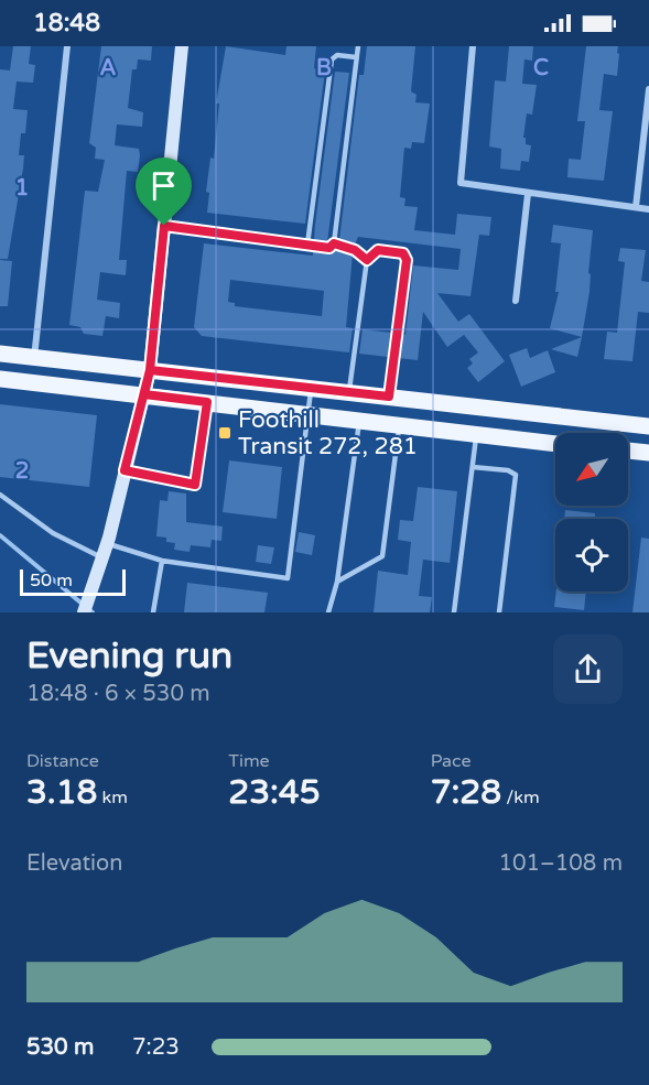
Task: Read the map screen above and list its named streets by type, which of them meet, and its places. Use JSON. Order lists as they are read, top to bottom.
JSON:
{
  "places": {
    "transit": ["Foothill Transit 272, 281"]
  },
  "scale_bar": "50 m",
  "north": "bottom left",
  "page": {
    "status": "18:48",
    "scale": "50 m",
    "heading": ["Evening run", "18:48 · 6 × 530 m"],
    "stats": [
      ["Distance", "3.18 km"],
      ["Time", "23:45"],
      ["Pace", "7:28 /km"]
    ],
    "chart": ["Elevation", "101–108 m"],
    "list": [
      {
        "name": "530 m",
        "note": "7:23"
      }
    ]
  },
  "grid": {
    "columns": ["A", "B", "C"],
    "rows": ["1", "2"]
  }
}
